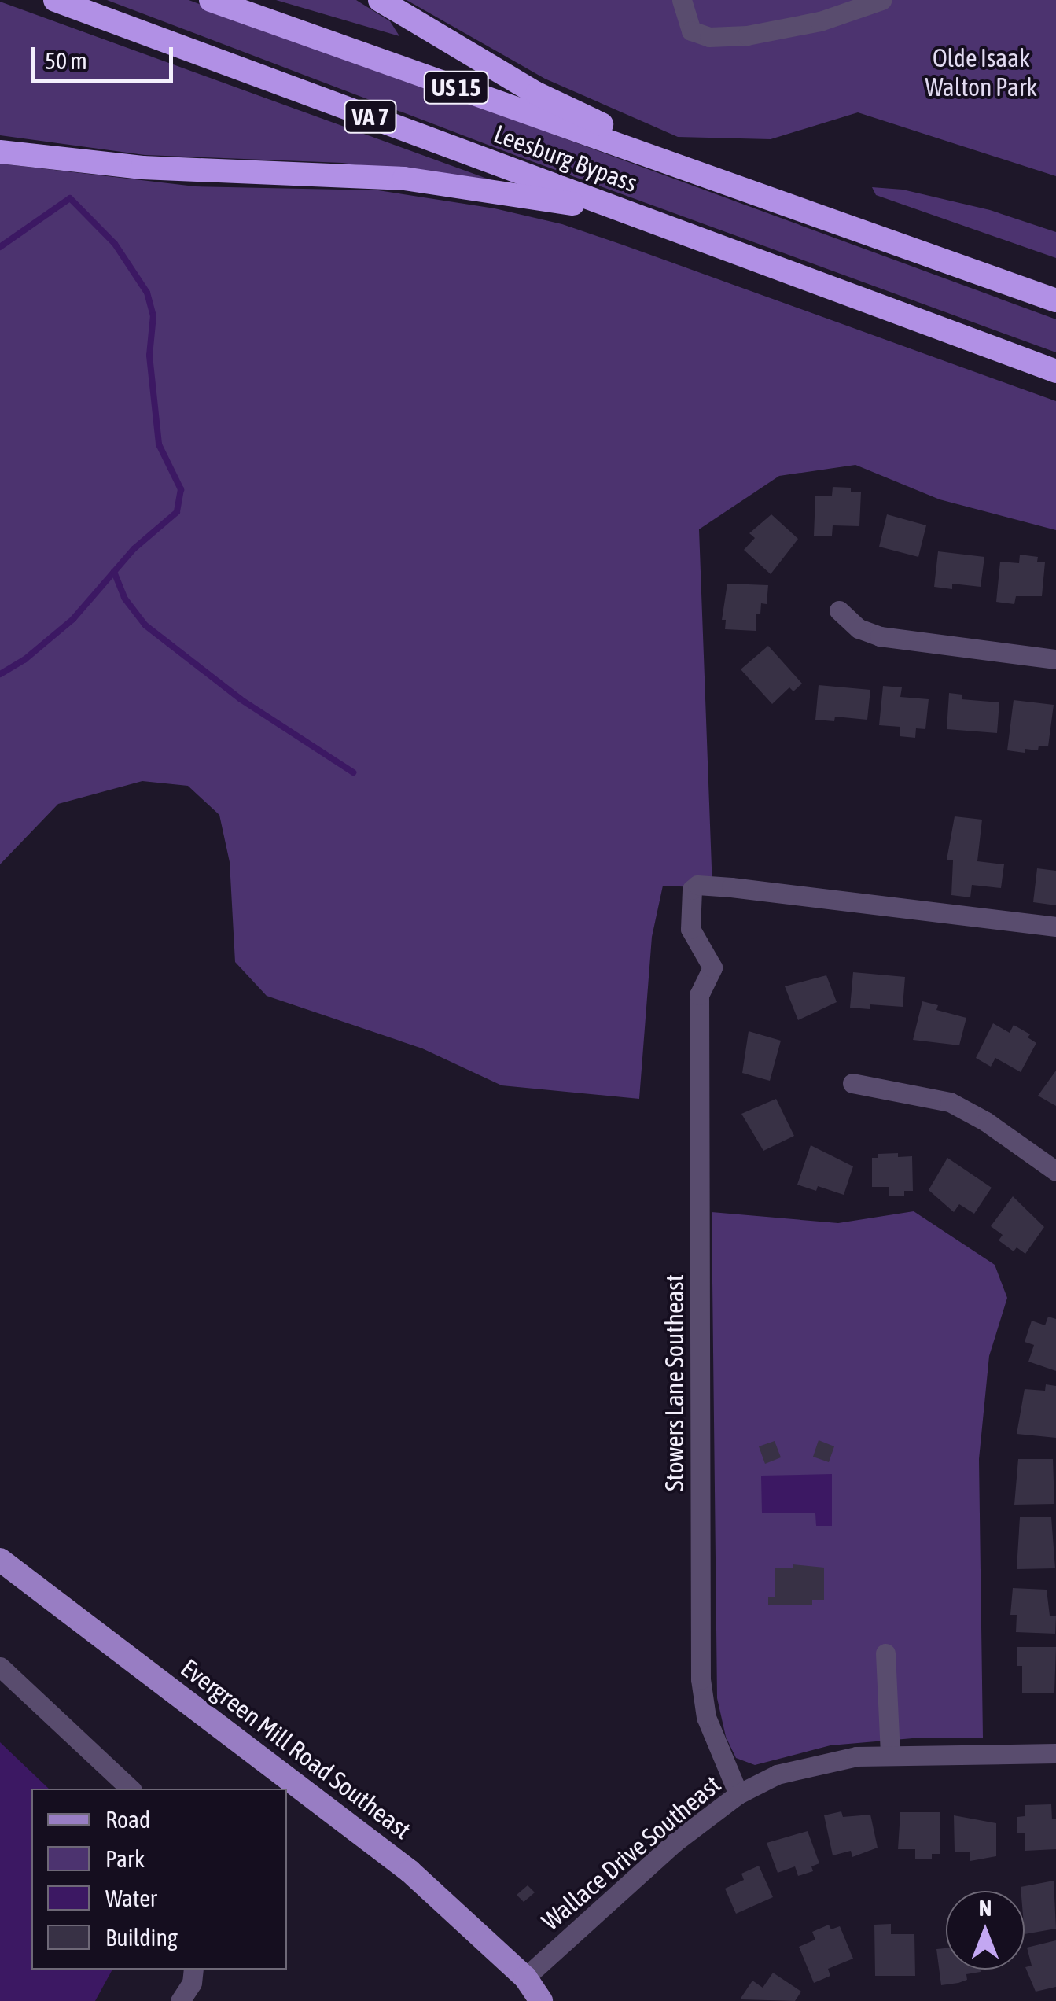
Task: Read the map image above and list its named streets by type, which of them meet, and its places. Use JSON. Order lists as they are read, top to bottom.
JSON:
{
  "streets": {
    "highway": ["US 15", "VA 7", "Leesburg Bypass"],
    "main road": ["Evergreen Mill Road Southeast"],
    "street": ["Stowers Lane Southeast", "Wallace Drive Southeast"]
  },
  "crossings": [
    ["Stowers Lane Southeast", "Wallace Drive Southeast"],
    ["Evergreen Mill Road Southeast", "Wallace Drive Southeast"]
  ],
  "parks": ["Olde Isaak Walton Park"],
  "legend": [
    "Road",
    "Park",
    "Water",
    "Building"
  ],
  "scale_bar": "50 m",
  "north": "top"
}
